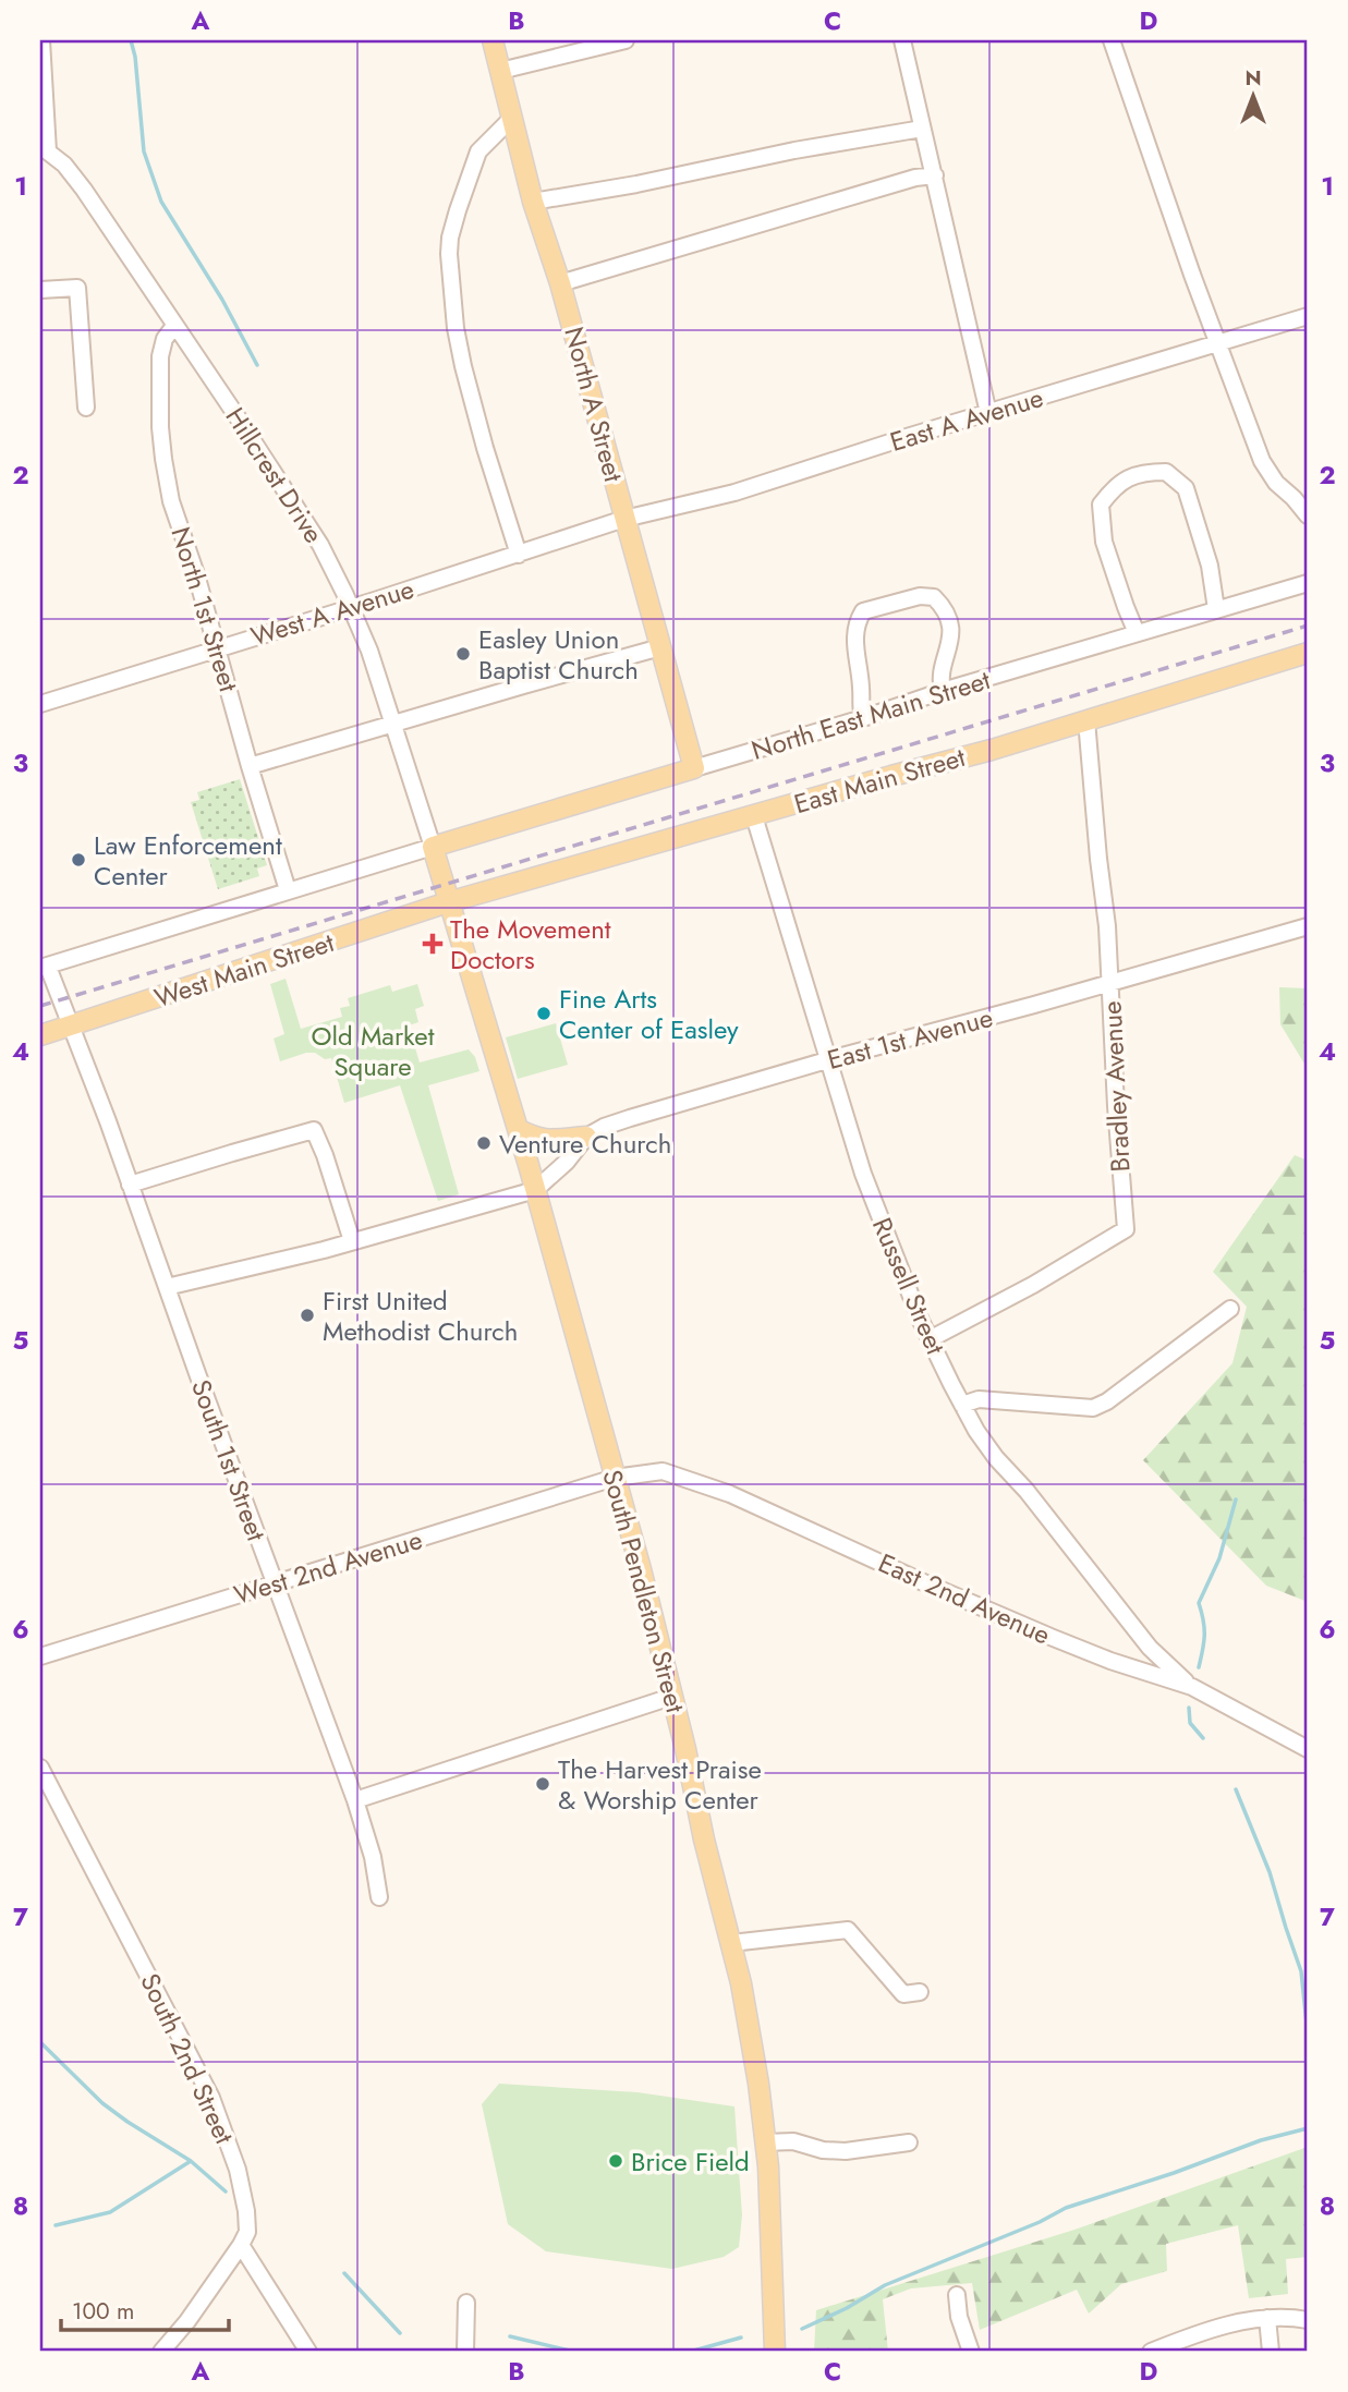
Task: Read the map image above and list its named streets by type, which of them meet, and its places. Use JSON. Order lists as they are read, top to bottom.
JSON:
{
  "streets": {
    "main road": [
      "North A Street",
      "North East Main Street",
      "East Main Street",
      "West Main Street",
      "South Pendleton Street"
    ],
    "street": [
      "East A Avenue",
      "Hillcrest Drive",
      "North 1st Street",
      "West A Avenue",
      "East 1st Avenue",
      "Bradley Avenue",
      "Russell Street",
      "South 1st Street",
      "West 2nd Avenue",
      "East 2nd Avenue",
      "South 2nd Street"
    ]
  },
  "crossings": [
    ["North A Street", "East A Avenue"],
    ["North A Street", "West A Avenue"],
    ["North A Street", "North East Main Street"],
    ["East A Avenue", "West A Avenue"],
    ["Hillcrest Drive", "North 1st Street"],
    ["Hillcrest Drive", "West A Avenue"],
    ["Hillcrest Drive", "North East Main Street"],
    ["Hillcrest Drive", "South Pendleton Street"],
    ["North 1st Street", "West A Avenue"],
    ["North East Main Street", "South Pendleton Street"],
    ["East Main Street", "West Main Street"],
    ["East Main Street", "Bradley Avenue"],
    ["East Main Street", "Russell Street"],
    ["East Main Street", "South Pendleton Street"],
    ["West Main Street", "South 1st Street"],
    ["West Main Street", "South Pendleton Street"],
    ["East 1st Avenue", "Bradley Avenue"],
    ["East 1st Avenue", "Russell Street"],
    ["East 1st Avenue", "South Pendleton Street"],
    ["Bradley Avenue", "Russell Street"],
    ["Russell Street", "East 2nd Avenue"],
    ["South 1st Street", "West 2nd Avenue"],
    ["West 2nd Avenue", "South Pendleton Street"],
    ["West 2nd Avenue", "East 2nd Avenue"],
    ["South Pendleton Street", "East 2nd Avenue"]
  ],
  "parks": ["Old Market Square"],
  "places": {
    "other": [
      "Easley Union Baptist Church",
      "Law Enforcement Center",
      "Fine Arts Center of Easley",
      "Venture Church",
      "First United Methodist Church",
      "The Harvest Praise & Worship Center",
      "Brice Field"
    ],
    "health": ["The Movement Doctors"]
  },
  "scale_bar": "100 m",
  "north": "top",
  "grid": {
    "columns": [
      "A",
      "B",
      "C",
      "D"
    ],
    "rows": [
      "1",
      "2",
      "3",
      "4",
      "5",
      "6",
      "7",
      "8"
    ]
  }
}
